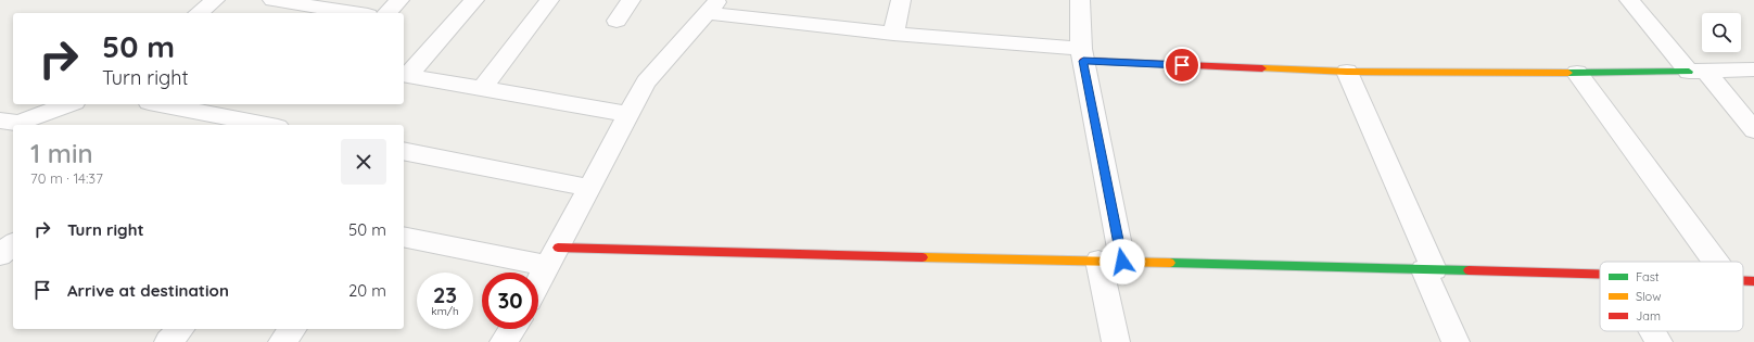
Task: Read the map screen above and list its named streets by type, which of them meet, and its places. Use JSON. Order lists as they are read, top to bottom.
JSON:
{
  "legend": ["Fast", "Slow", "Jam"],
  "page": {
    "turn": ["50 m", "Turn right"],
    "heading": ["1 min", "70 m · 14:37"],
    "list": [
      {
        "name": "Turn right",
        "value": "50 m"
      },
      {
        "name": "Arrive at destination",
        "value": "20 m"
      }
    ],
    "speed": "23 km/h",
    "limit": "30"
  }
}
